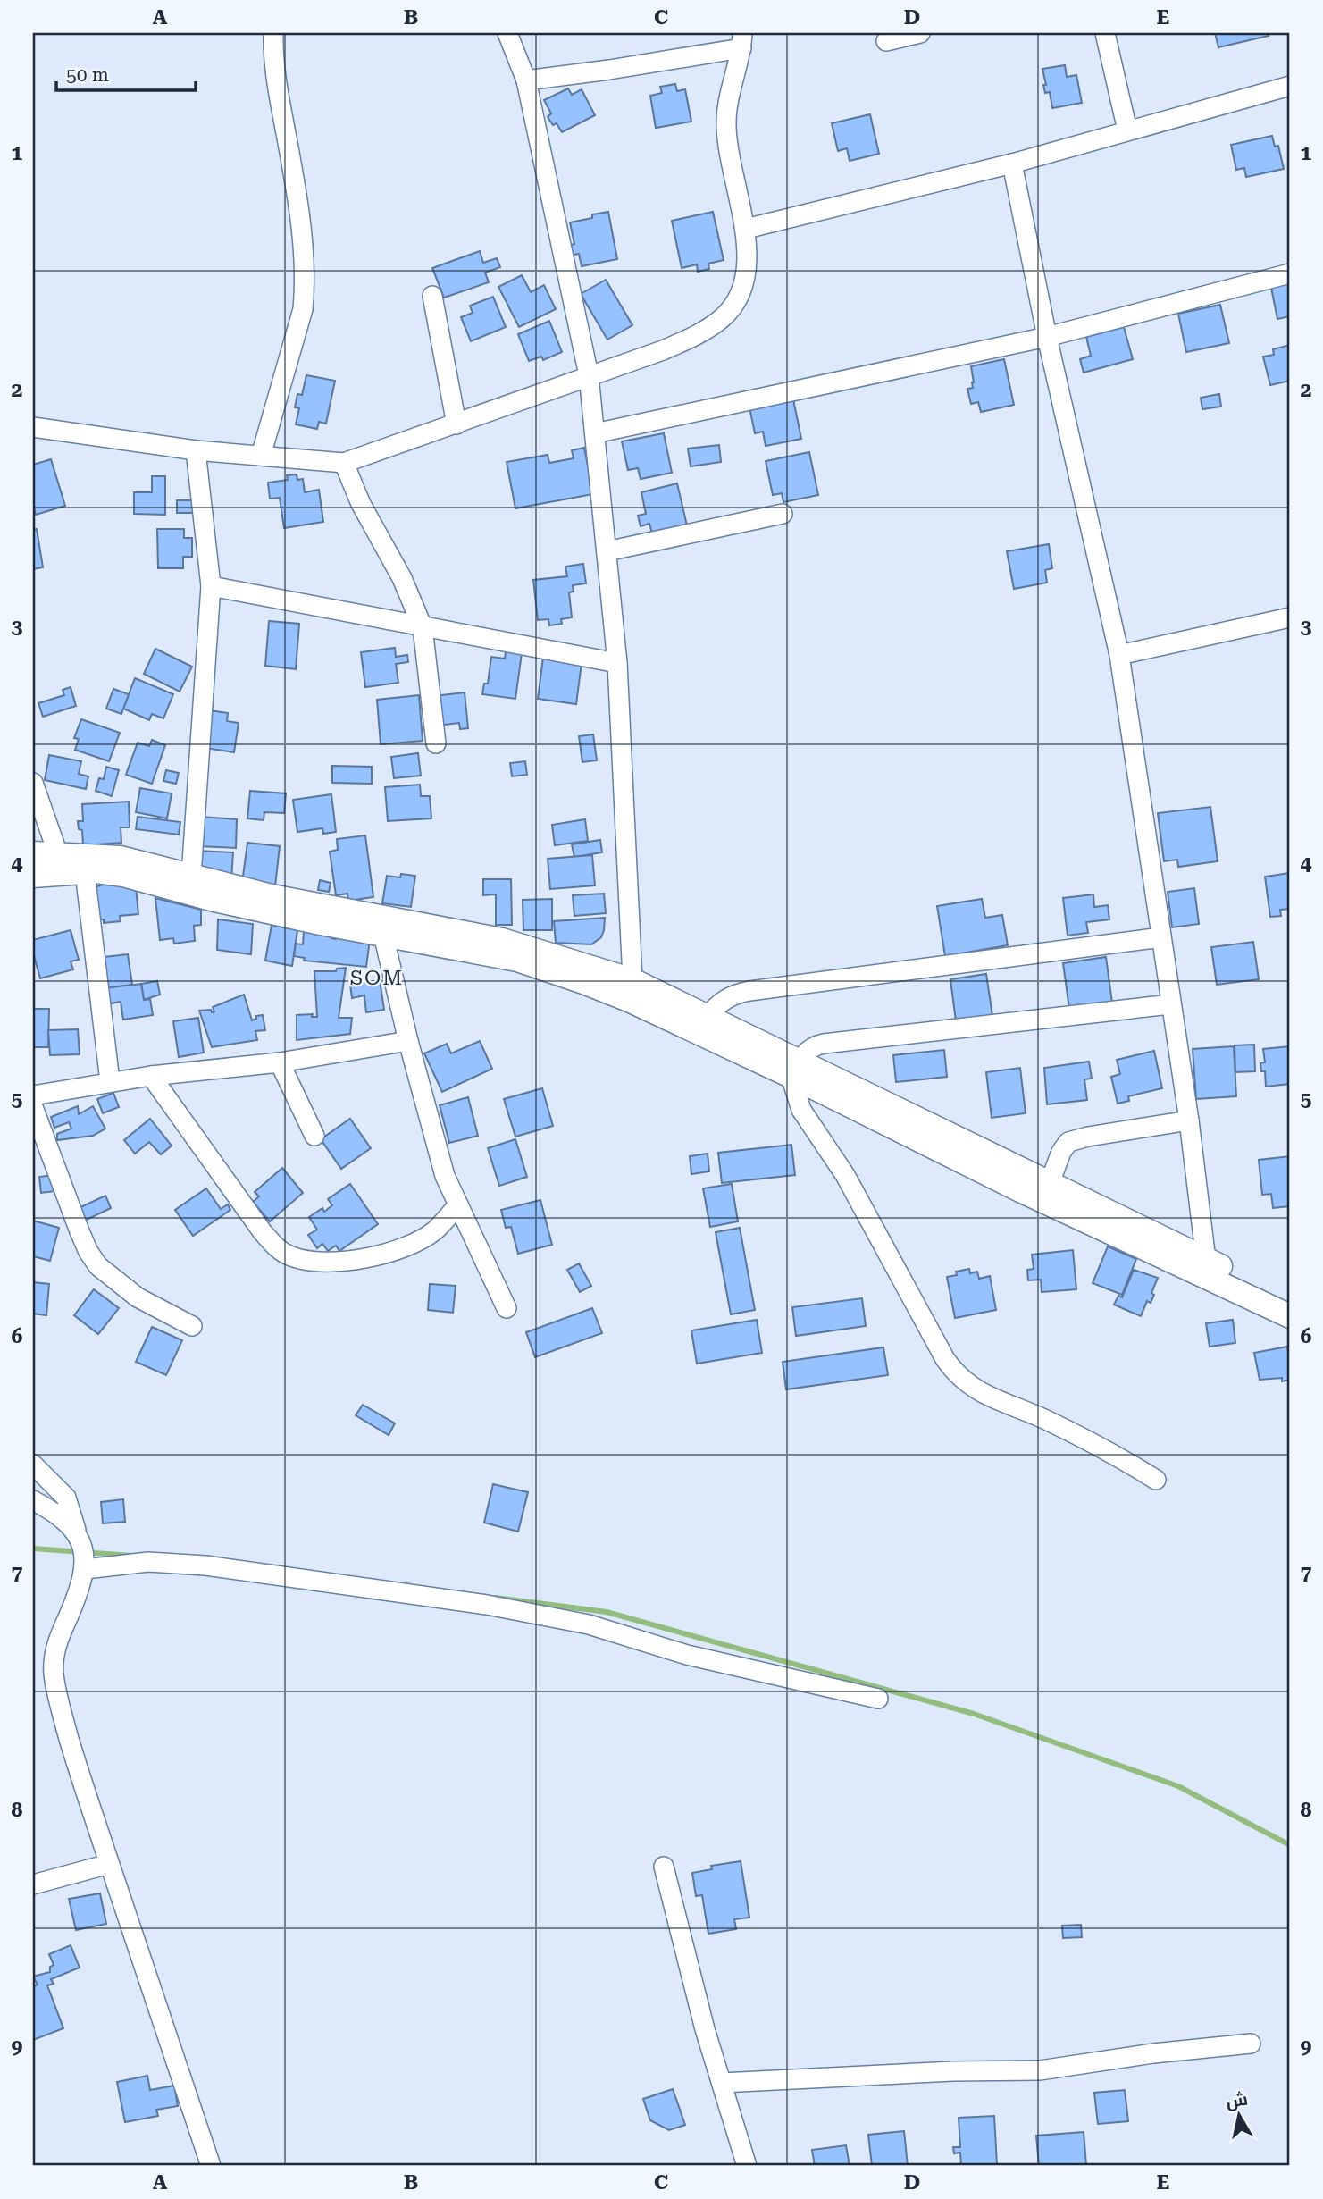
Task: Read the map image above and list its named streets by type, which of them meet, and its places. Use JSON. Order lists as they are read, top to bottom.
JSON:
{
  "districts": ["SOM"],
  "scale_bar": "50 m",
  "north": "top",
  "grid": {
    "columns": [
      "A",
      "B",
      "C",
      "D",
      "E"
    ],
    "rows": [
      "1",
      "2",
      "3",
      "4",
      "5",
      "6",
      "7",
      "8",
      "9"
    ]
  }
}
